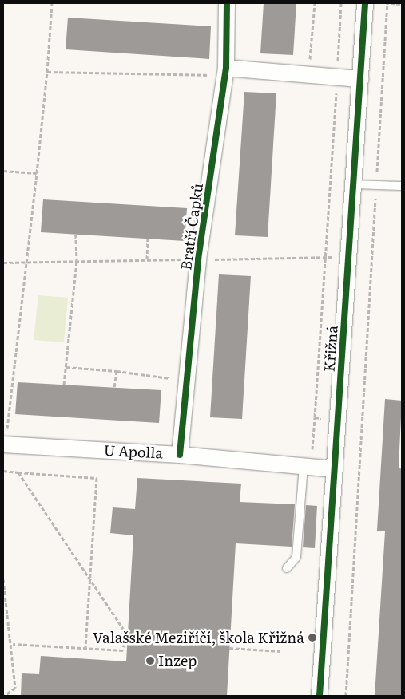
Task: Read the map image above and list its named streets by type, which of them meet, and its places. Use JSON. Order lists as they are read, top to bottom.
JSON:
{
  "streets": {
    "street": ["Bratří Čapků", "Křižná", "U Apolla"]
  },
  "crossings": [
    ["Bratří Čapků", "U Apolla"],
    ["Křižná", "U Apolla"]
  ],
  "places": ["Valašské Meziříčí, škola Křižná", "Inzep"]
}
